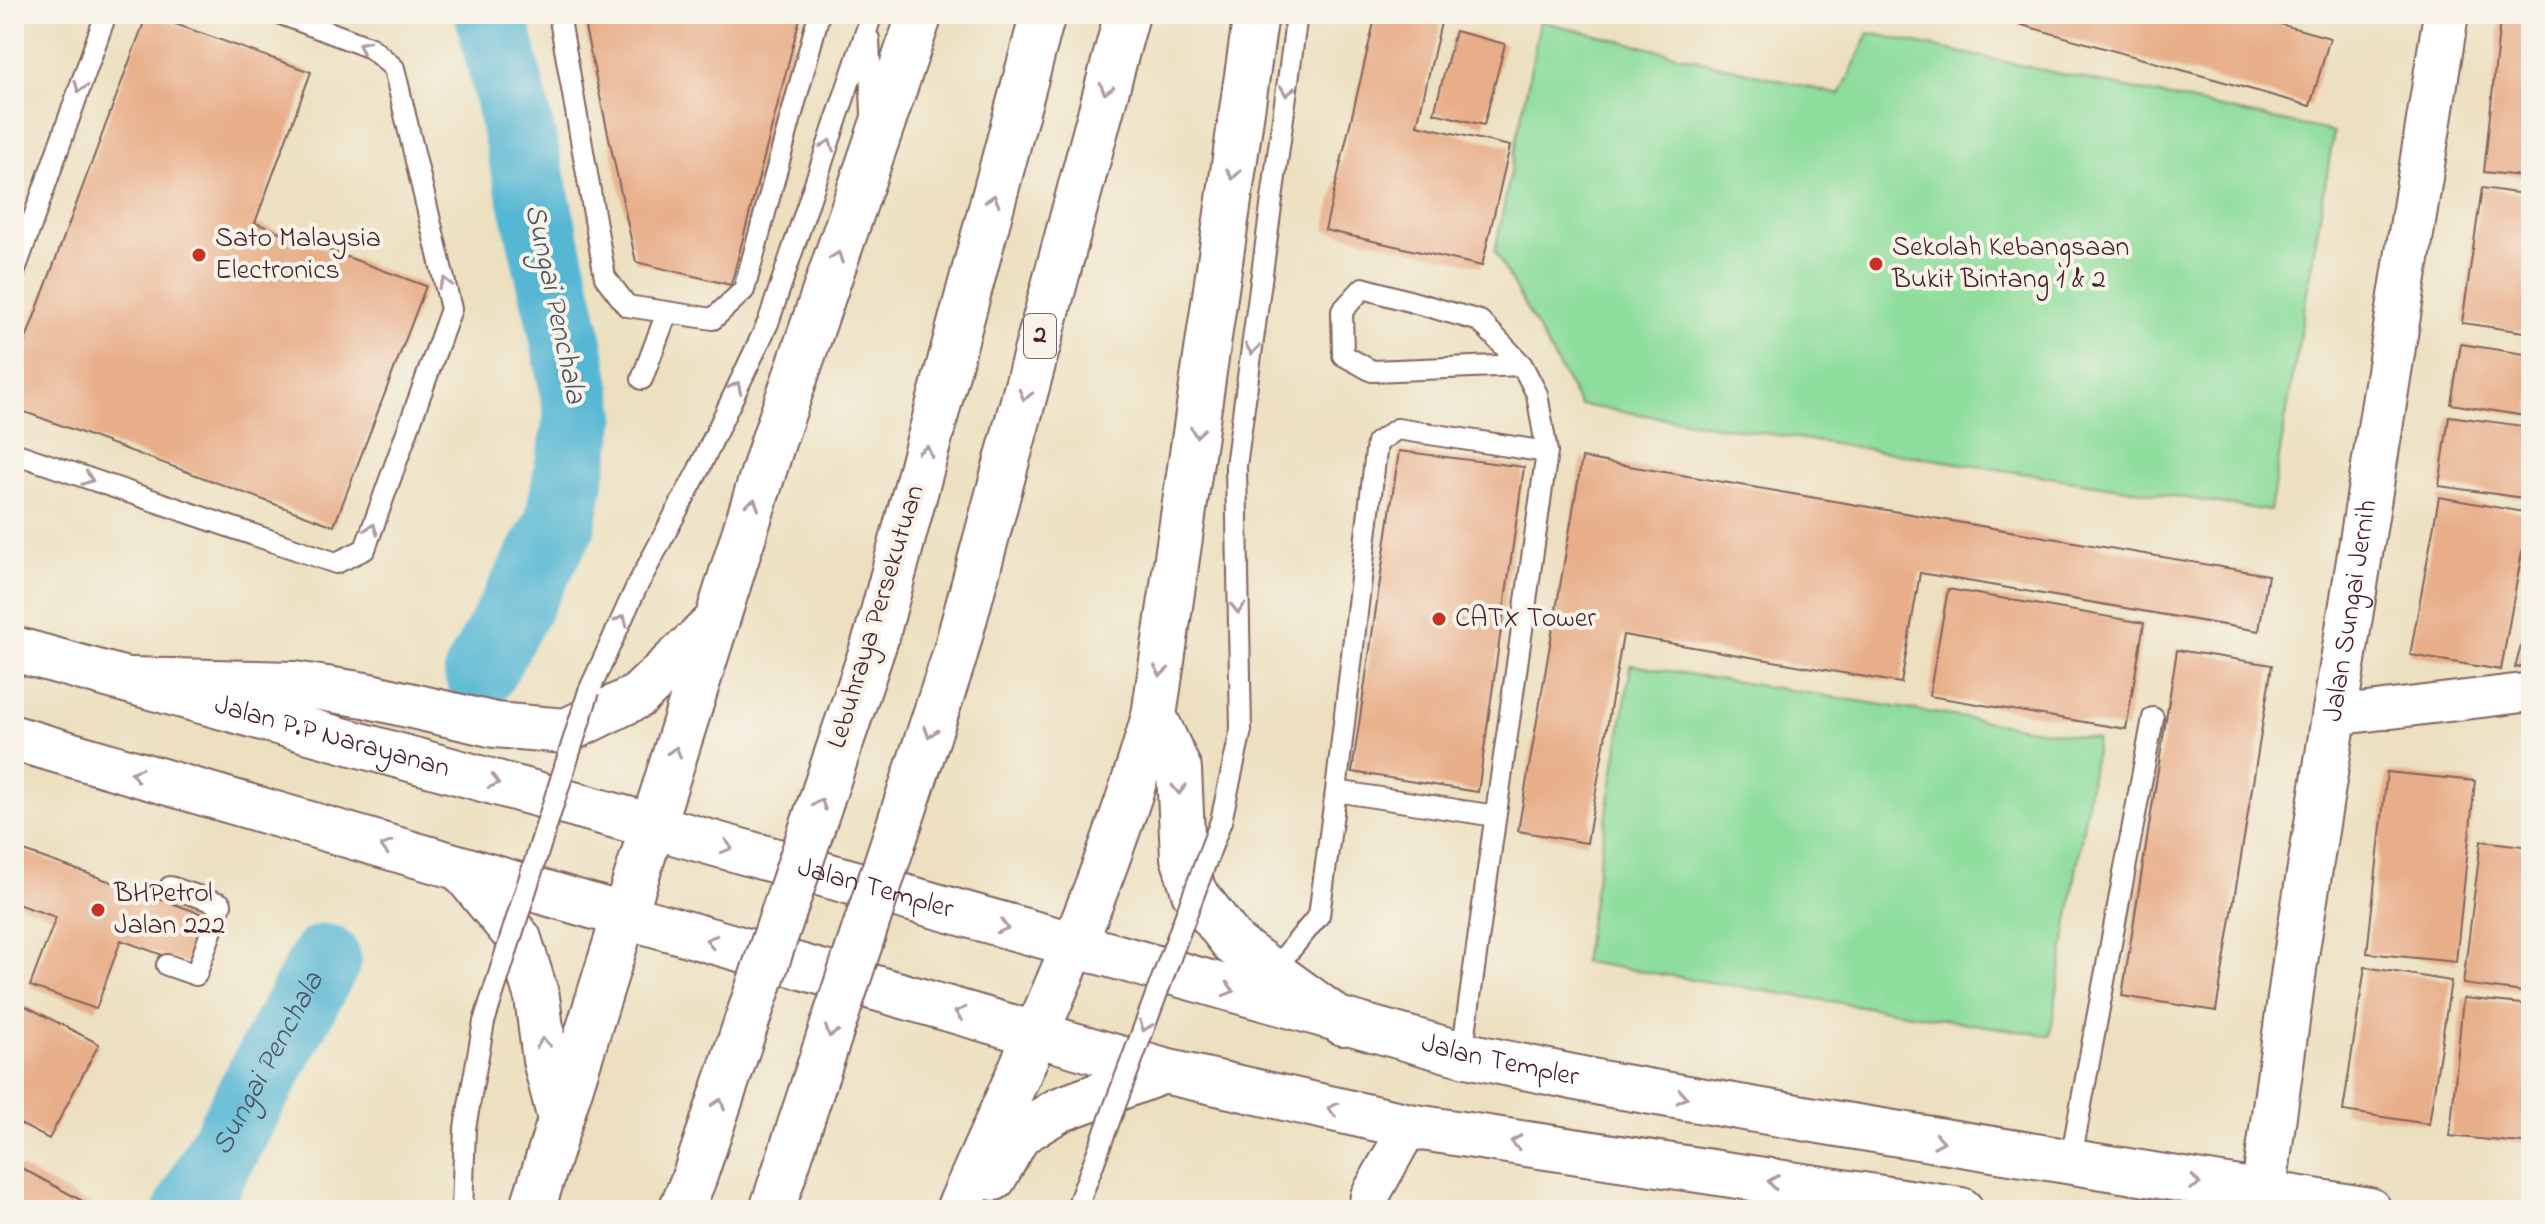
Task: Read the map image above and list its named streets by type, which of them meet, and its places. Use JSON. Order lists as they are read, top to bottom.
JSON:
{
  "streets": {
    "main road": [
      "2",
      "Jalan Sungai Jernih",
      "Lebuhraya Persekutuan",
      "Jalan P.P Narayanan",
      "Jalan Templer"
    ]
  },
  "crossings": [
    ["Jalan Sungai Jernih", "Jalan Templer"],
    ["Jalan P.P Narayanan", "Jalan Templer"]
  ],
  "water": ["Sungai Penchala"],
  "places": [
    "Sato Malaysia Electronics",
    "Sekolah Kebangsaan Bukit Bintang 1 & 2",
    "CATX Tower",
    "BHPetrol Jalan 222"
  ]
}
